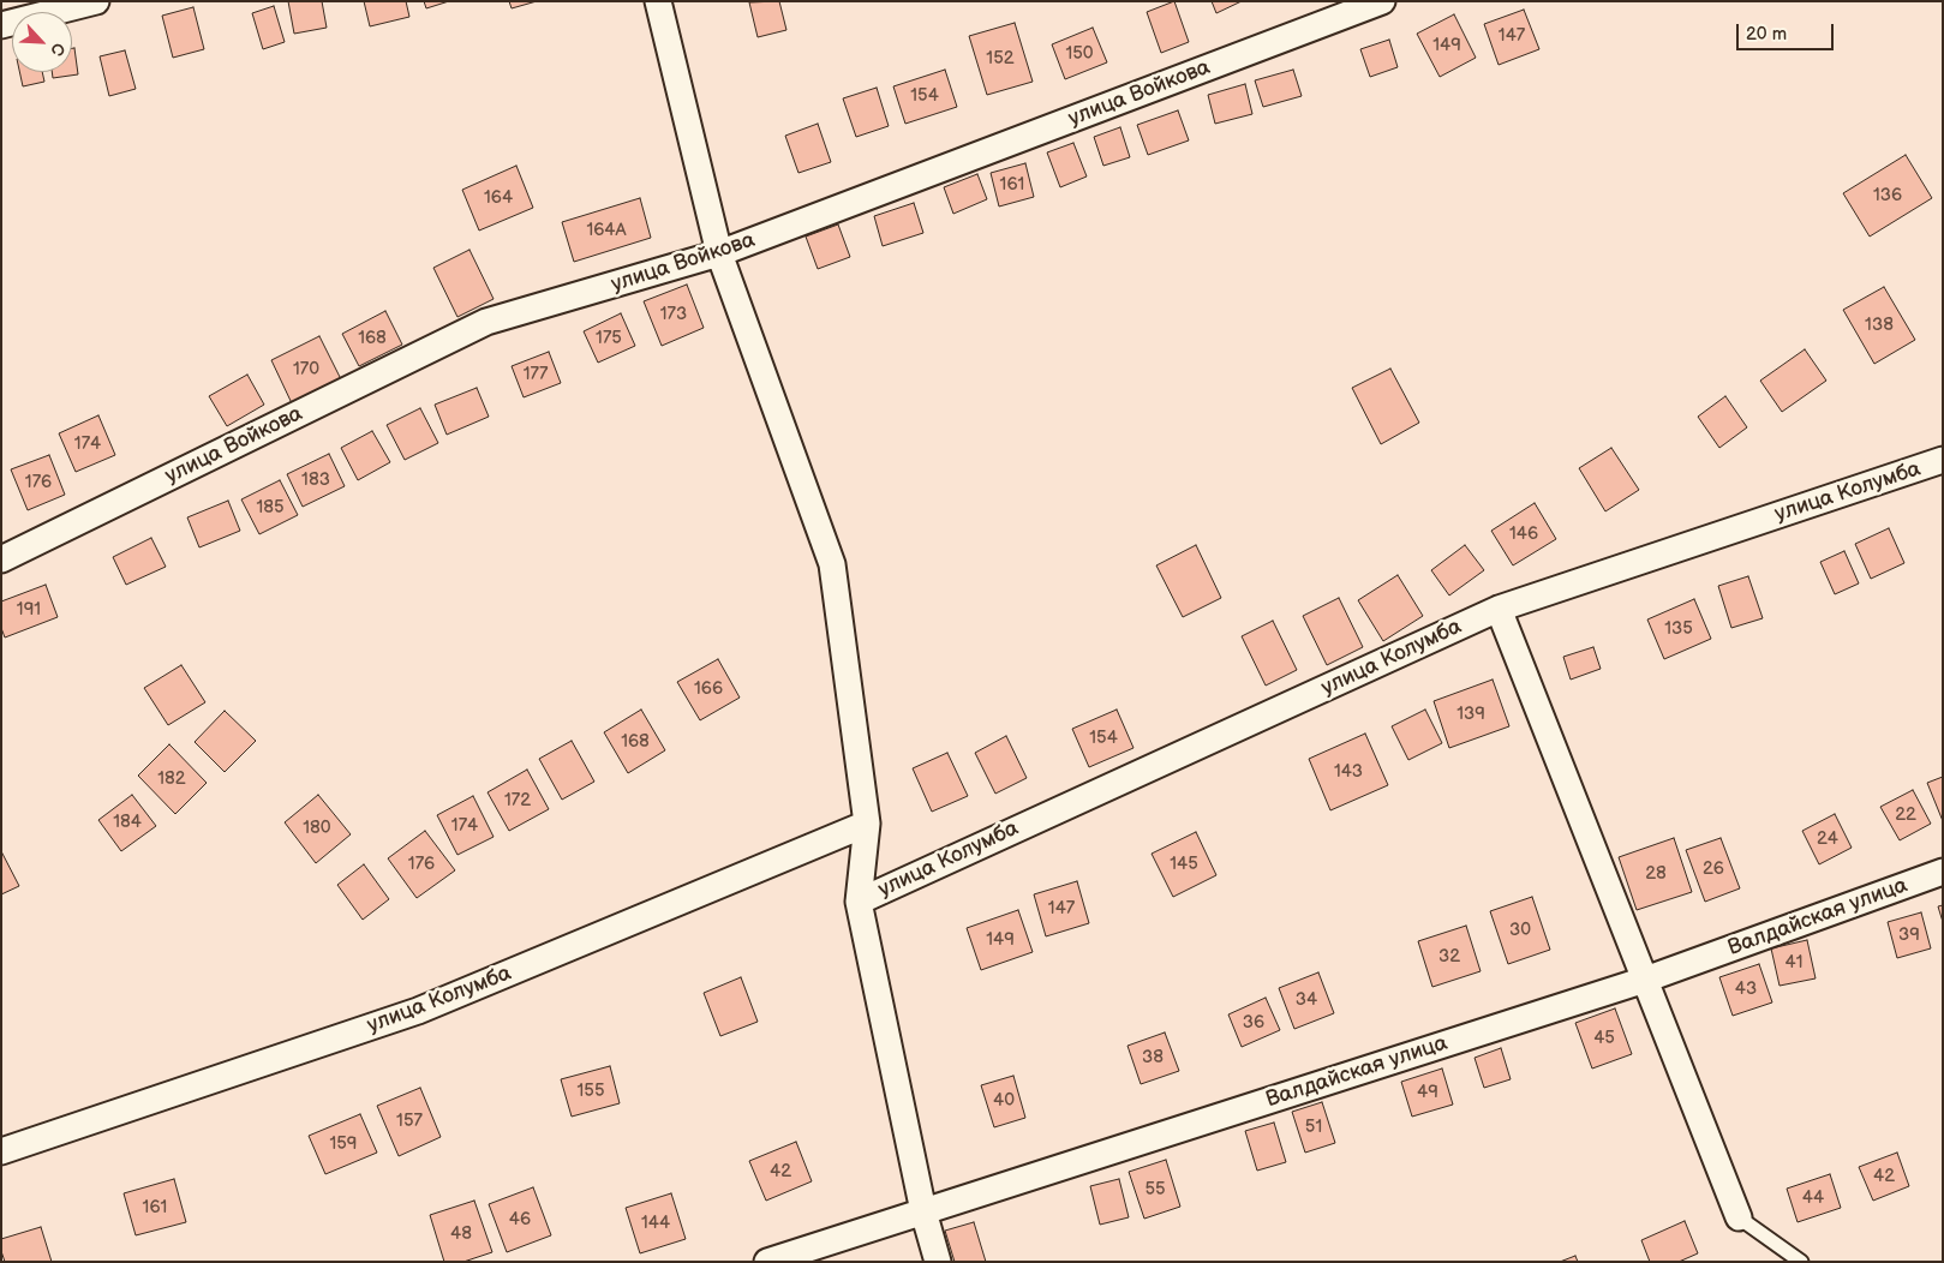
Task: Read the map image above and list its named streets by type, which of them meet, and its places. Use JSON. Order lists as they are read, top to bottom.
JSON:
{
  "streets": {
    "street": ["улица Войкова", "улица Колумба", "Валдайская улица"]
  },
  "house_numbers": [
    "147",
    "149",
    "150",
    "152",
    "154",
    "161",
    "136",
    "164",
    "164А",
    "173",
    "138",
    "168",
    "175",
    "170",
    "177",
    "174",
    "183",
    "176",
    "185",
    "146",
    "191",
    "135",
    "166",
    "139",
    "154",
    "168",
    "143",
    "182",
    "172",
    "22",
    "184",
    "174",
    "180",
    "24",
    "176",
    "145",
    "26",
    "28",
    "147",
    "30",
    "39",
    "149",
    "32",
    "41",
    "43",
    "34",
    "36",
    "45",
    "38",
    "155",
    "49",
    "40",
    "157",
    "51",
    "159",
    "42",
    "42",
    "55",
    "44",
    "161",
    "46",
    "144",
    "48"
  ],
  "scale_bar": "20 m",
  "north": "bottom right"
}
